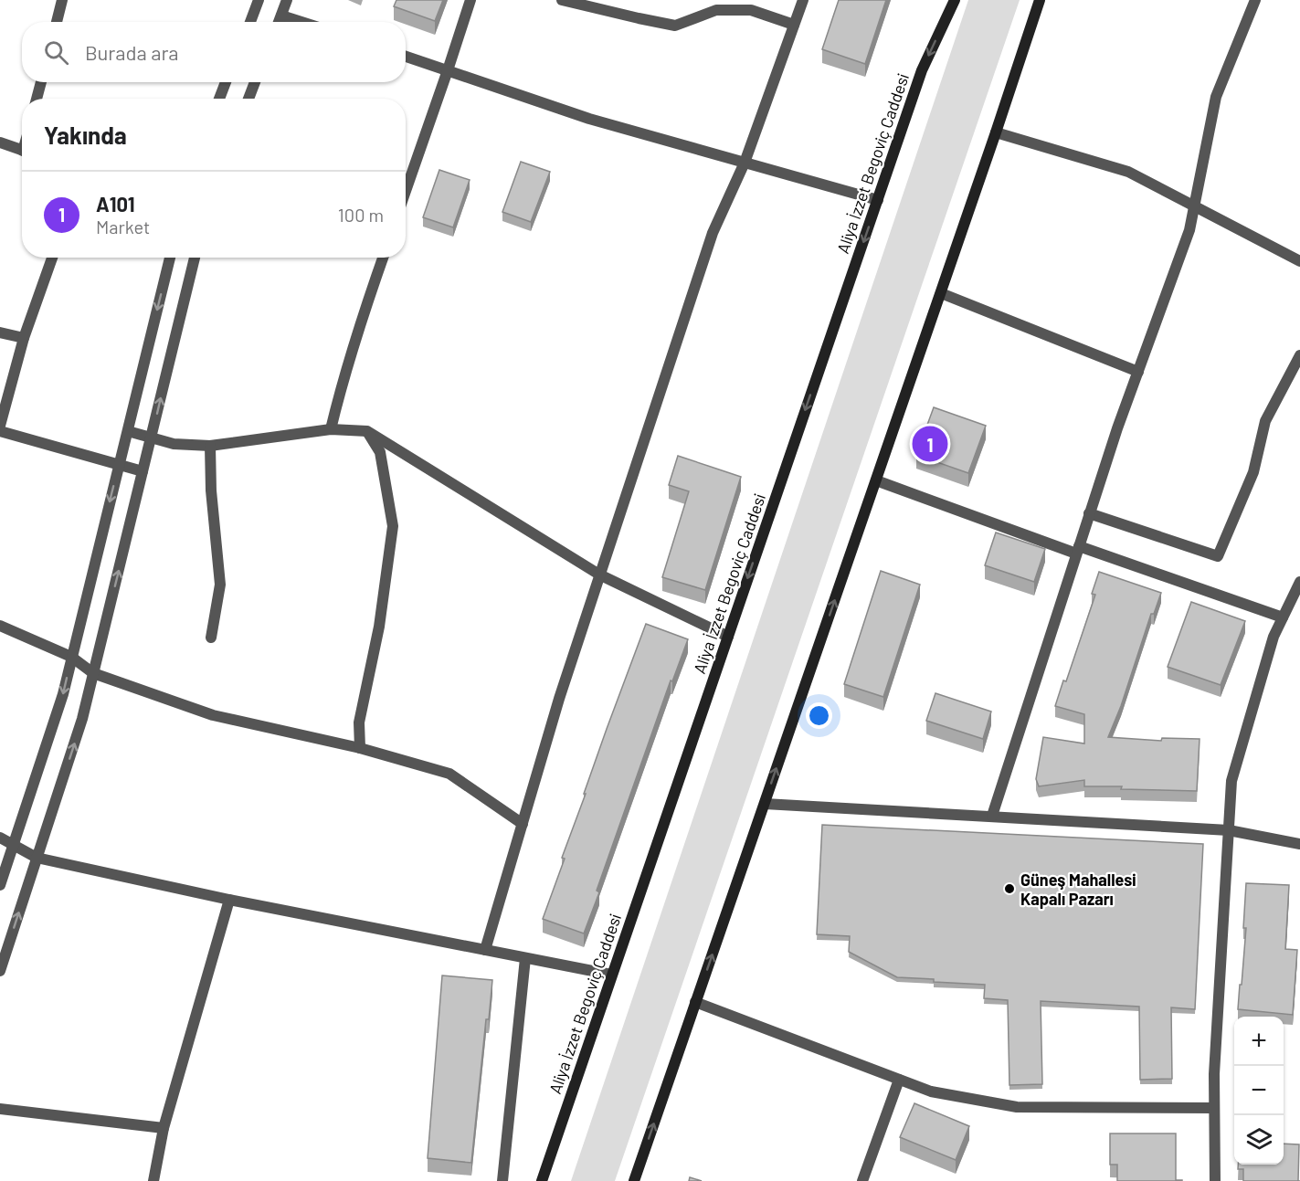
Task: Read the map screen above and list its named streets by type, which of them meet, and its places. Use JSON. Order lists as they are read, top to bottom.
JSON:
{
  "streets": {
    "main road": ["Aliya İzzet Begoviç Caddesi"]
  },
  "places": ["Güneş Mahallesi Kapalı Pazarı"],
  "page": {
    "search": "Burada ara",
    "heading": "Yakında",
    "list": [
      {
        "mark": "1",
        "name": "A101",
        "note": "Market",
        "value": "100 m"
      }
    ],
    "pins": "1",
    "map_buttons": ["+", "−"]
  }
}
